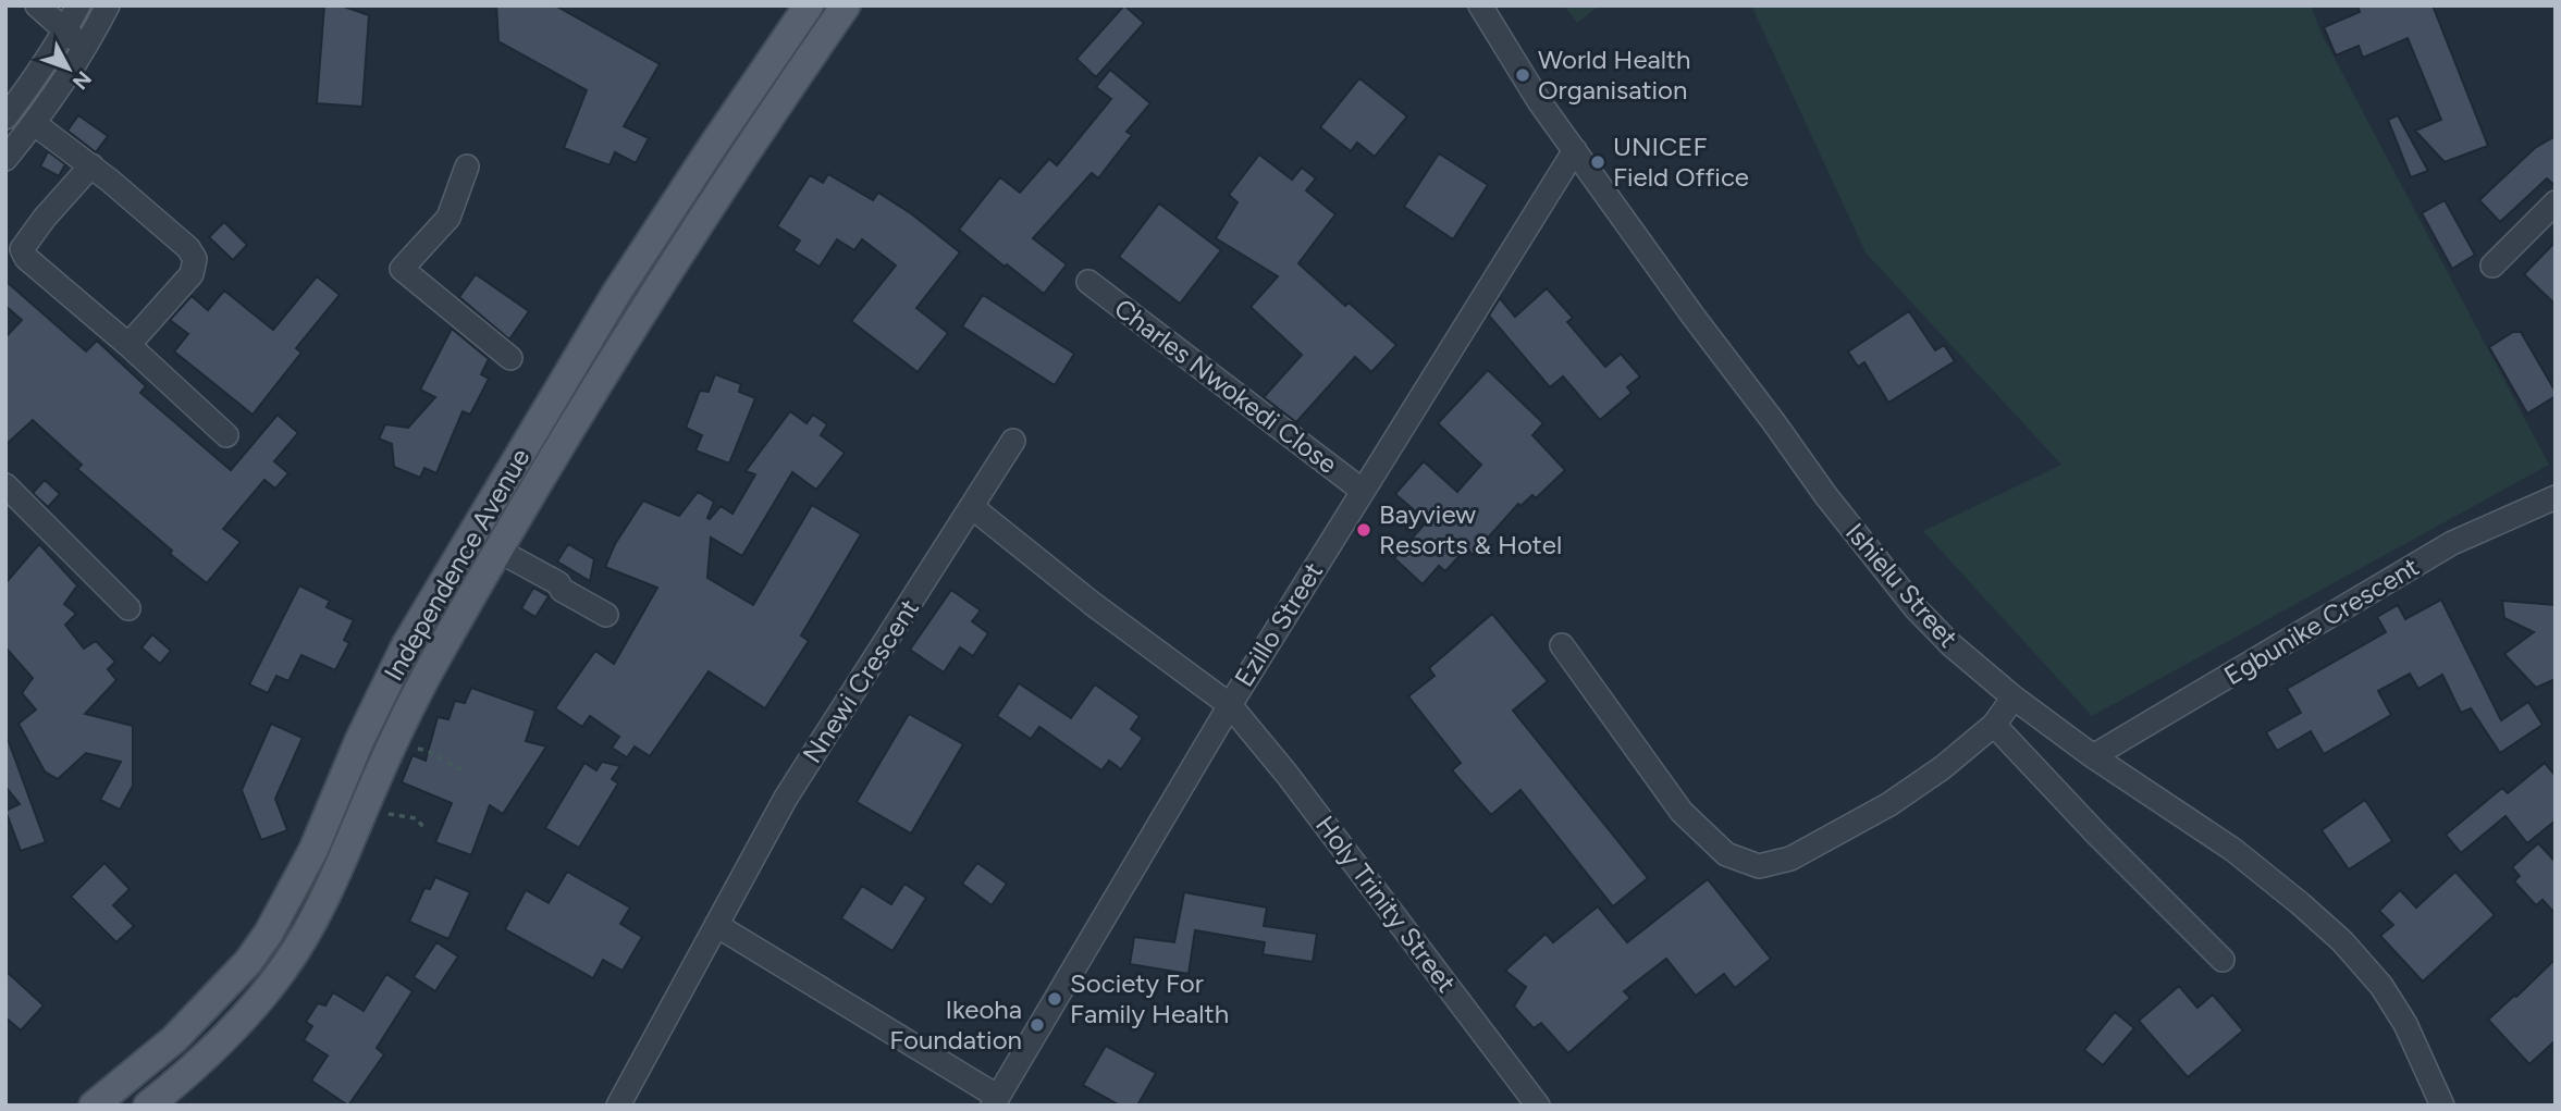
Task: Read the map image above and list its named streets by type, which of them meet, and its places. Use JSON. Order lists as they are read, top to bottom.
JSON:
{
  "streets": {
    "main road": ["Independence Avenue"],
    "street": [
      "Charles Nwokedi Close",
      "Ishielu Street",
      "Egbunike Crescent",
      "Ezillo Street",
      "Nnewi Crescent",
      "Holy Trinity Street"
    ]
  },
  "crossings": [
    ["Charles Nwokedi Close", "Ezillo Street"],
    ["Ishielu Street", "Egbunike Crescent"],
    ["Ishielu Street", "Ezillo Street"],
    ["Ezillo Street", "Holy Trinity Street"],
    ["Nnewi Crescent", "Holy Trinity Street"]
  ],
  "places": [
    "World Health Organisation",
    "UNICEF Field Office",
    "Bayview Resorts & Hotel",
    "Society For Family Health",
    "Ikeoha Foundation"
  ],
  "north": "bottom right"
}
